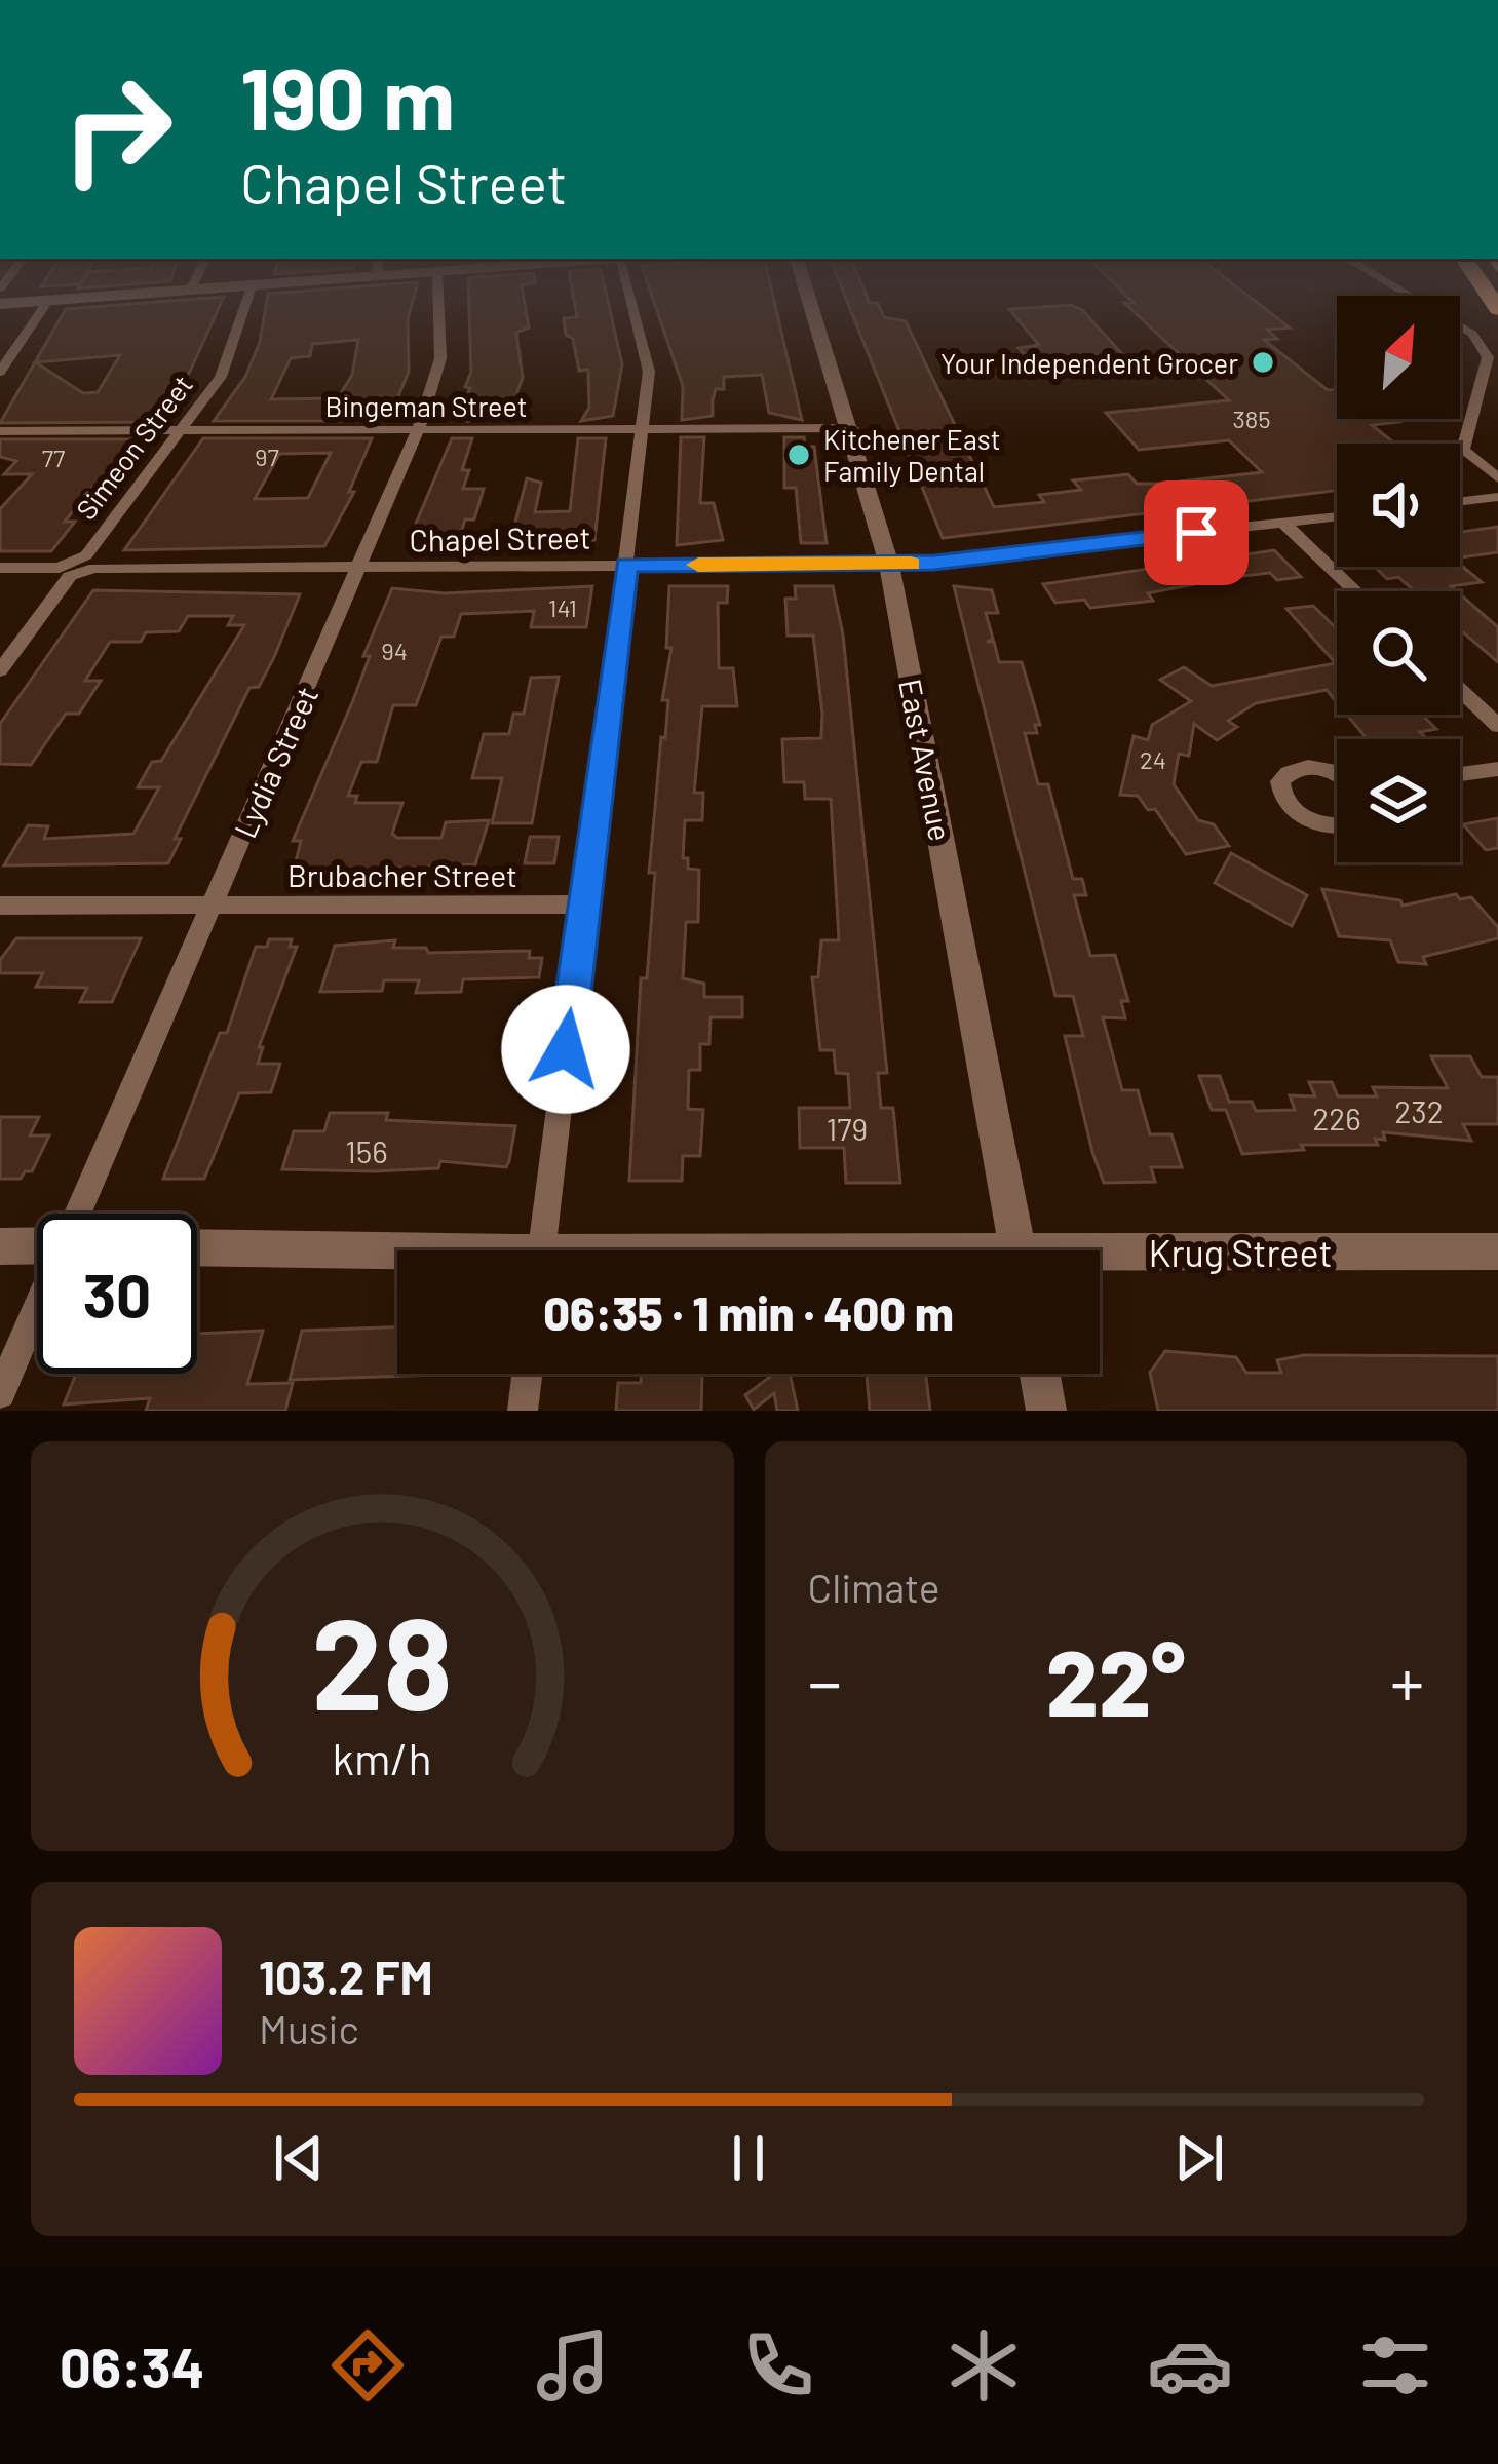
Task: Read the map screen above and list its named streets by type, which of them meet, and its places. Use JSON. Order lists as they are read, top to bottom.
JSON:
{
  "streets": {
    "street": [
      "Bingeman Street",
      "Simeon Street",
      "Chapel Street",
      "East Avenue",
      "Lydia Street",
      "Brubacher Street",
      "Krug Street"
    ]
  },
  "crossings": [
    ["Bingeman Street", "Simeon Street"],
    ["Bingeman Street", "East Avenue"],
    ["Bingeman Street", "Lydia Street"],
    ["Simeon Street", "Chapel Street"],
    ["Chapel Street", "East Avenue"],
    ["Chapel Street", "Lydia Street"],
    ["Lydia Street", "Brubacher Street"]
  ],
  "places": ["Your Independent Grocer", "Kitchener East Family Dental"],
  "house_numbers": [
    "385",
    "97",
    "77",
    "141",
    "94",
    "24",
    "232",
    "226",
    "179",
    "156"
  ],
  "north": "top right",
  "page": {
    "turn": ["190 m", "Chapel Street"],
    "limit": "30",
    "trip": "06:35 · 1 min · 400 m",
    "tile": "Climate",
    "heat": ["−", "22°", "+"],
    "song": ["103.2 FM", "Music"],
    "tabs": "06:34",
    "gauge": ["28", "km/h"]
  }
}
